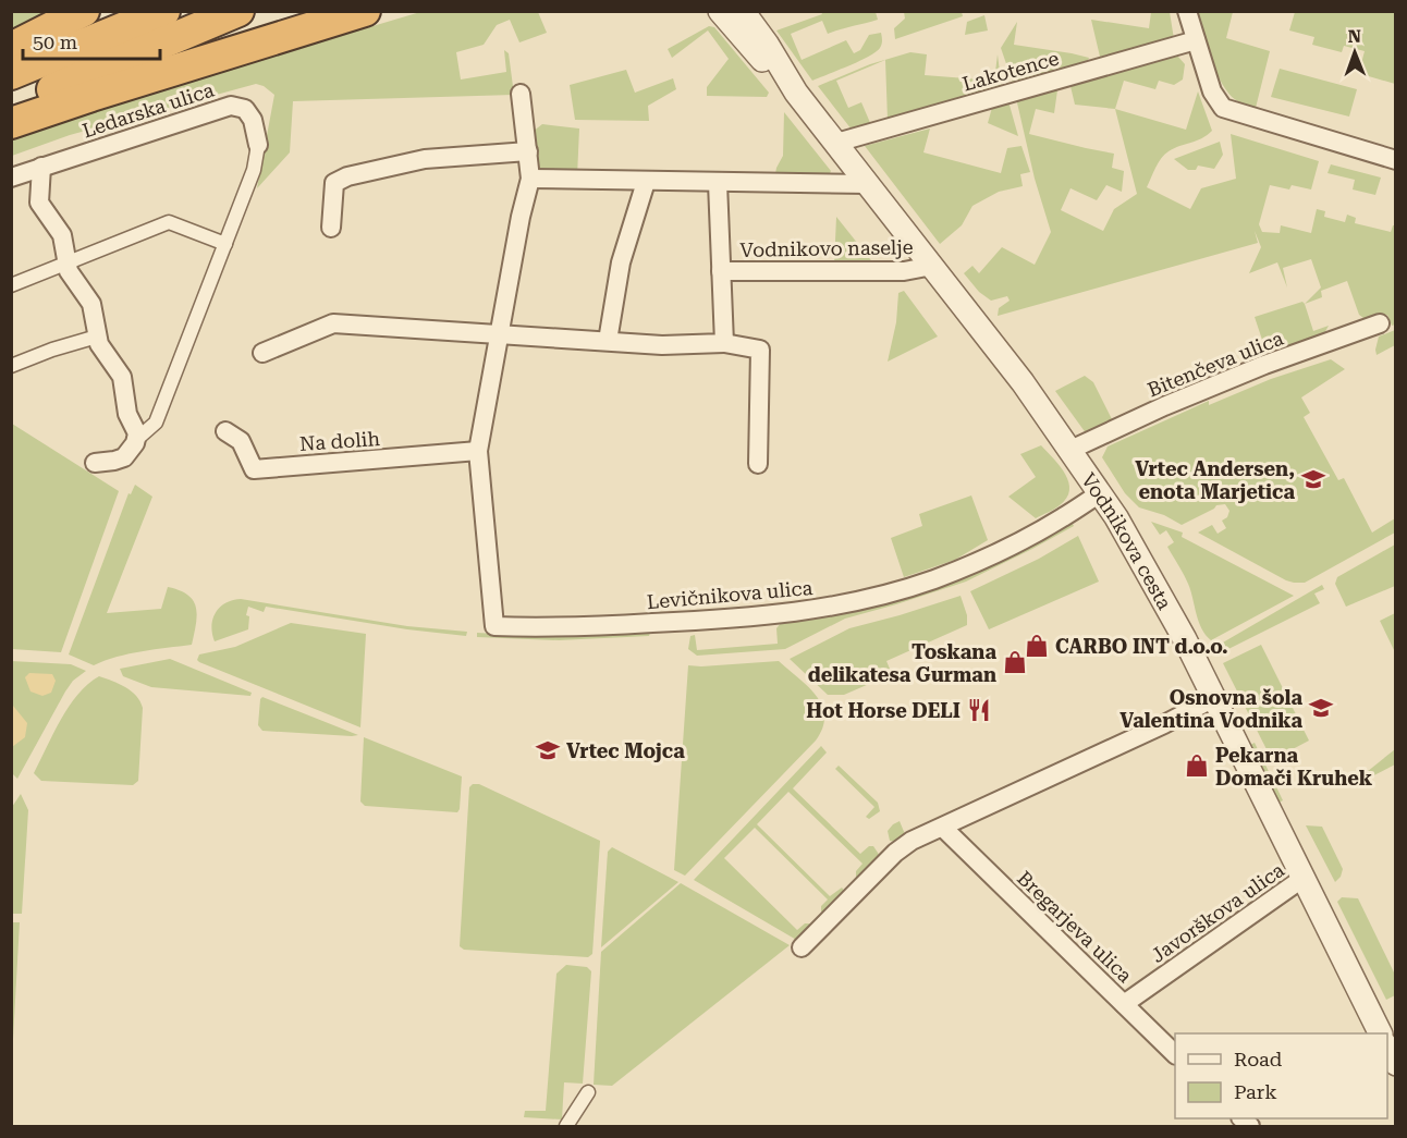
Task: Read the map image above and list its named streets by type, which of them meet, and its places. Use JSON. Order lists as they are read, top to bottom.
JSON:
{
  "streets": {
    "street": [
      "Lakotence",
      "Ledarska ulica",
      "Vodnikovo naselje",
      "Bitenčeva ulica",
      "Na dolih",
      "Vodnikova cesta",
      "Levičnikova ulica",
      "Javorškova ulica",
      "Bregarjeva ulica"
    ]
  },
  "crossings": [
    ["Lakotence", "Vodnikova cesta"],
    ["Vodnikovo naselje", "Vodnikova cesta"],
    ["Bitenčeva ulica", "Vodnikova cesta"],
    ["Na dolih", "Levičnikova ulica"],
    ["Vodnikova cesta", "Levičnikova ulica"],
    ["Vodnikova cesta", "Javorškova ulica"],
    ["Javorškova ulica", "Bregarjeva ulica"]
  ],
  "places": {
    "school or university": ["Vrtec Andersen, enota Marjetica", "Osnovna šola Valentina Vodnika", "Vrtec Mojca"],
    "shop": ["CARBO INT d.o.o.", "Toskana delikatesa Gurman", "Pekarna Domači Kruhek"],
    "restaurant": ["Hot Horse DELI"]
  },
  "legend": ["Road", "Park"],
  "scale_bar": "50 m",
  "north": "top"
}
